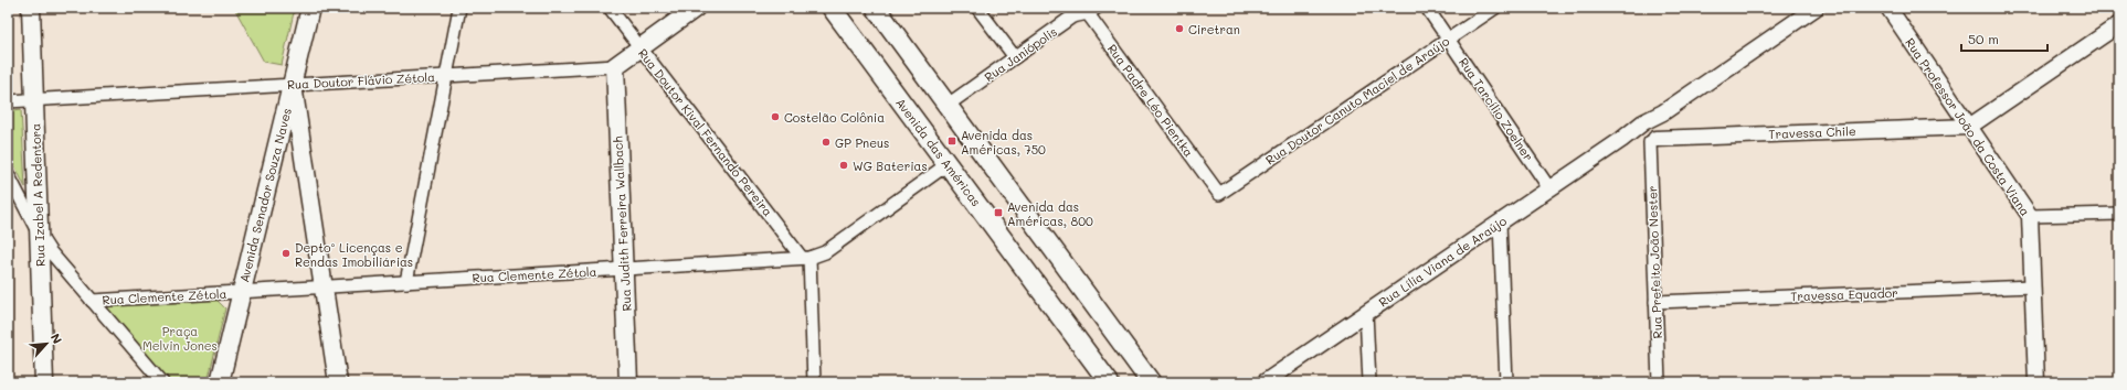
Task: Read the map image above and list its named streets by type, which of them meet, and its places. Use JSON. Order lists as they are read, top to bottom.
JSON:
{
  "streets": {
    "main road": [
      "Avenida das Américas",
      "Rua Izabel A Redentora",
      "Avenida Senador Souza Naves",
      "Rua Judith Ferreira Wallbach"
    ],
    "street": [
      "Rua Janiópolis",
      "Rua Doutor Flávio Zétola",
      "Rua Padre Léo Pientka",
      "Rua Doutor Canuto Maciel de Araújo",
      "Rua Tarcílio Zoelner",
      "Rua Professor João da Costa Viana",
      "Rua Doutor Kival Fernando Pereira",
      "Travessa Chile",
      "Rua Lília Viana de Araújo",
      "Rua Prefeito João Nester",
      "Rua Clemente Zétola",
      "Travessa Equador"
    ]
  },
  "crossings": [
    ["Rua Janiópolis", "Rua Padre Léo Pientka"],
    ["Rua Doutor Flávio Zétola", "Rua Izabel A Redentora"],
    ["Rua Doutor Flávio Zétola", "Avenida Senador Souza Naves"],
    ["Rua Doutor Flávio Zétola", "Rua Judith Ferreira Wallbach"],
    ["Rua Padre Léo Pientka", "Rua Doutor Canuto Maciel de Araújo"],
    ["Rua Doutor Canuto Maciel de Araújo", "Rua Tarcílio Zoelner"],
    ["Rua Tarcílio Zoelner", "Rua Lília Viana de Araújo"],
    ["Rua Professor João da Costa Viana", "Travessa Chile"],
    ["Rua Professor João da Costa Viana", "Travessa Equador"],
    ["Rua Doutor Kival Fernando Pereira", "Rua Clemente Zétola"],
    ["Travessa Chile", "Rua Lília Viana de Araújo"],
    ["Travessa Chile", "Rua Prefeito João Nester"],
    ["Avenida das Américas", "Rua Clemente Zétola"],
    ["Avenida Senador Souza Naves", "Rua Clemente Zétola"],
    ["Rua Judith Ferreira Wallbach", "Rua Clemente Zétola"],
    ["Rua Lília Viana de Araújo", "Rua Prefeito João Nester"],
    ["Rua Prefeito João Nester", "Travessa Equador"]
  ],
  "parks": ["Praça Melvin Jones"],
  "places": {
    "other": [
      "Ciretran",
      "Costelão Colônia",
      "GP Pneus",
      "WG Baterias",
      "Deptoº Licenças e Rendas Imobiliárias"
    ],
    "transit": ["Avenida das Américas, 750", "Avenida das Américas, 800"]
  },
  "scale_bar": "50 m",
  "north": "top right"
}
